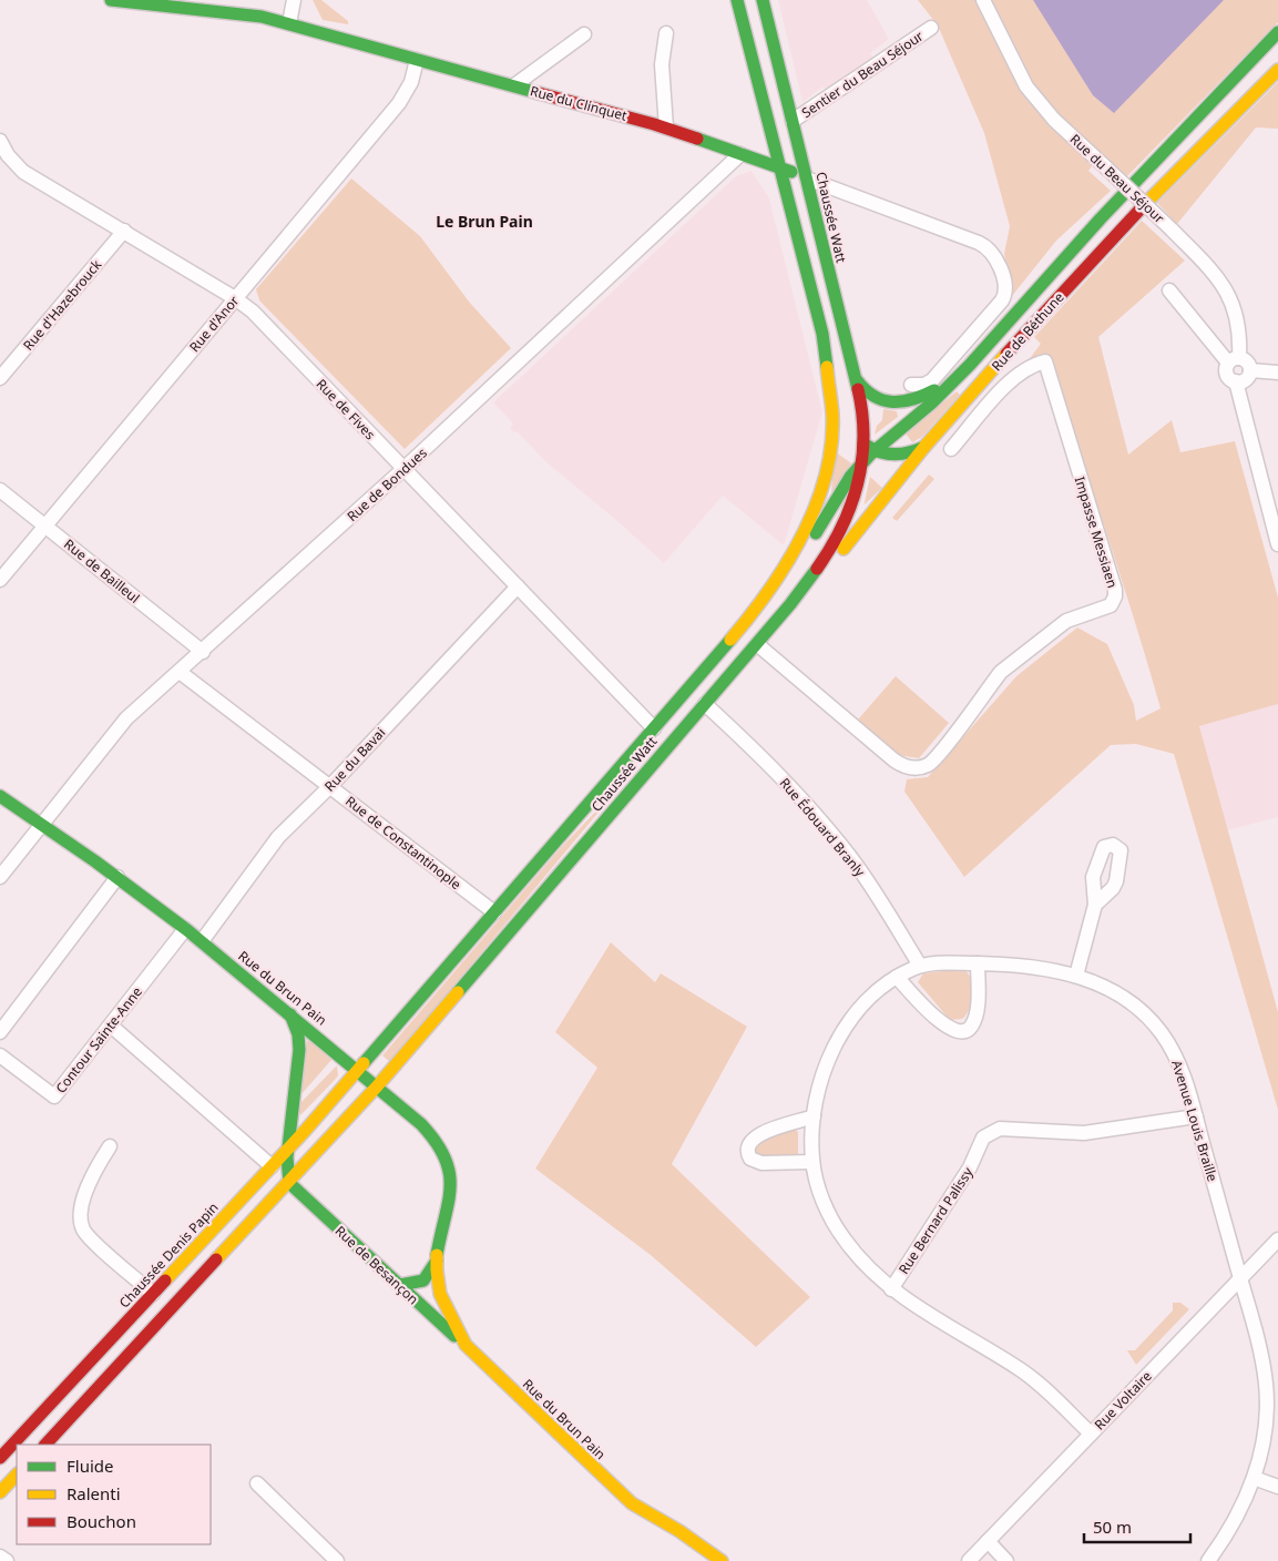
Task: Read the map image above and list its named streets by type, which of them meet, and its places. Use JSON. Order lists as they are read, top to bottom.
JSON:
{
  "streets": {
    "main road": [
      "Rue du Clinquet",
      "Chaussée Watt",
      "Rue de Béthune",
      "Rue du Brun Pain",
      "Chaussée Denis Papin",
      "Rue de Besançon"
    ],
    "street": [
      "Sentier du Beau Séjour",
      "Rue du Beau Séjour",
      "Rue d'Hazebrouck",
      "Rue d'Anor",
      "Rue de Fives",
      "Rue de Bondues",
      "Impasse Messiaen",
      "Rue de Bailleul",
      "Rue du Bavai",
      "Rue Édouard Branly",
      "Rue de Constantinople",
      "Contour Sainte-Anne",
      "Avenue Louis Braille",
      "Rue Bernard Palissy",
      "Rue Voltaire"
    ]
  },
  "crossings": [
    ["Sentier du Beau Séjour", "Chaussée Watt"],
    ["Rue du Clinquet", "Chaussée Watt"],
    ["Rue du Clinquet", "Rue d'Anor"],
    ["Rue du Clinquet", "Rue de Bondues"],
    ["Chaussée Watt", "Rue de Béthune"],
    ["Chaussée Watt", "Rue de Fives"],
    ["Chaussée Watt", "Impasse Messiaen"],
    ["Chaussée Watt", "Rue Édouard Branly"],
    ["Chaussée Watt", "Rue de Constantinople"],
    ["Chaussée Watt", "Rue du Brun Pain"],
    ["Chaussée Watt", "Chaussée Denis Papin"],
    ["Rue d'Hazebrouck", "Rue de Fives"],
    ["Rue d'Anor", "Rue de Fives"],
    ["Rue d'Anor", "Rue de Bailleul"],
    ["Rue de Fives", "Rue de Bondues"],
    ["Rue de Fives", "Rue du Bavai"],
    ["Rue de Bondues", "Rue de Bailleul"],
    ["Rue de Bondues", "Rue de Constantinople"],
    ["Rue de Bondues", "Rue du Brun Pain"],
    ["Rue du Bavai", "Rue de Constantinople"],
    ["Rue du Bavai", "Rue du Brun Pain"],
    ["Rue Édouard Branly", "Avenue Louis Braille"],
    ["Rue du Brun Pain", "Contour Sainte-Anne"],
    ["Rue du Brun Pain", "Chaussée Denis Papin"],
    ["Rue du Brun Pain", "Rue de Besançon"],
    ["Avenue Louis Braille", "Rue Bernard Palissy"],
    ["Avenue Louis Braille", "Rue Voltaire"]
  ],
  "districts": ["Le Brun Pain"],
  "legend": ["Fluide", "Ralenti", "Bouchon"],
  "scale_bar": "50 m"
}
